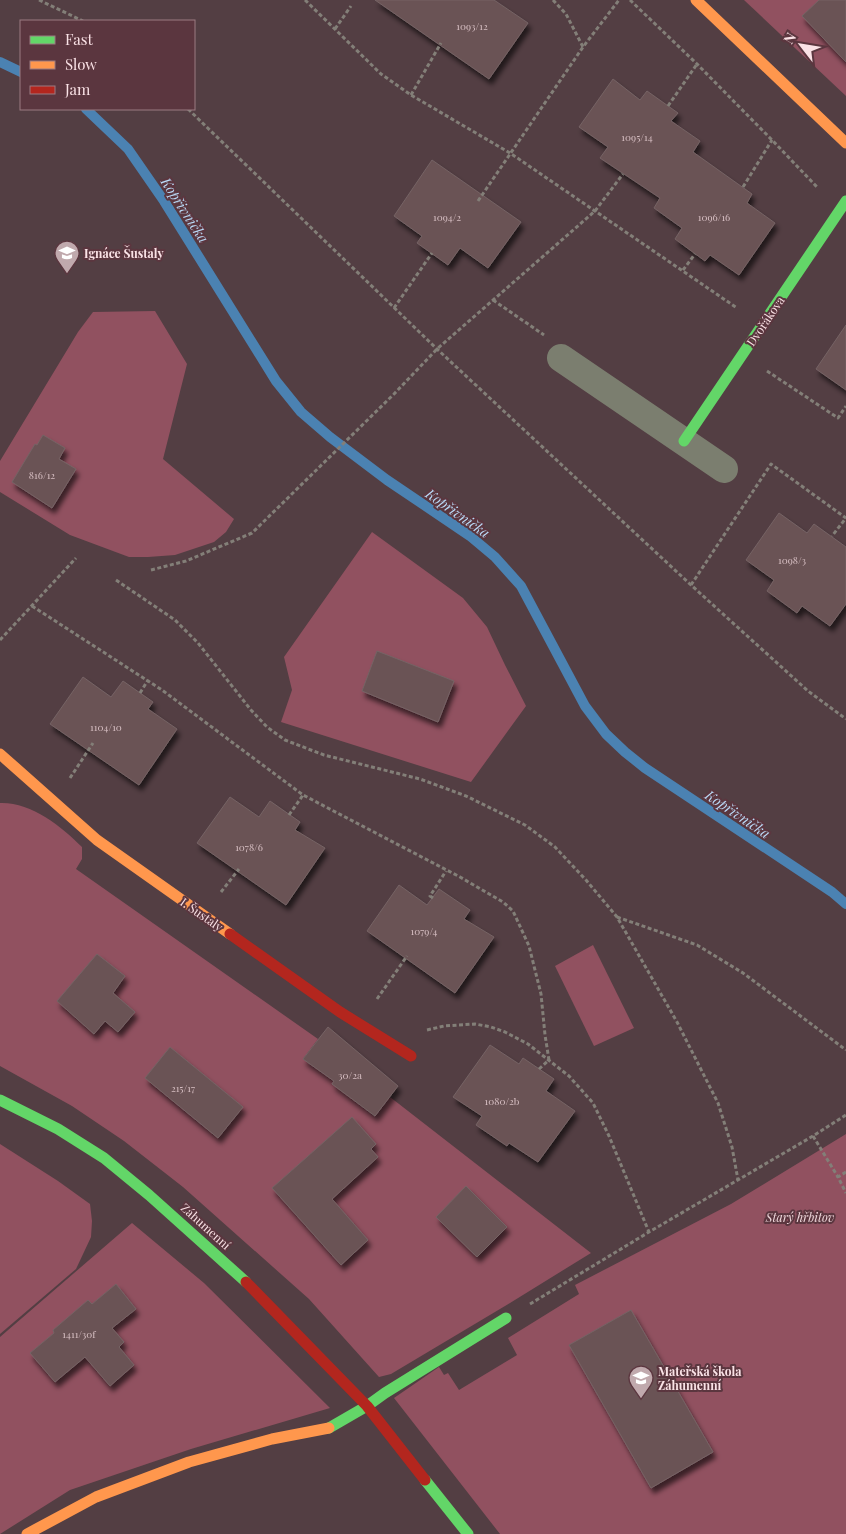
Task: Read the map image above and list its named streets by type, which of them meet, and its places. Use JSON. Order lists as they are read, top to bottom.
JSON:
{
  "streets": {
    "street": ["Dvořákova", "I. Šustaly", "Záhumenní"]
  },
  "water": ["Kopřivnička"],
  "parks": ["Starý hřbitov"],
  "places": {
    "school or university": ["Ignáce Šustaly", "Mateřská škola Záhumenní"]
  },
  "house_numbers": [
    "1093/12",
    "1095/14",
    "1094/2",
    "1096/16",
    "816/12",
    "1098/3",
    "1104/10",
    "1078/6",
    "1079/4",
    "30/2a",
    "215/17",
    "1080/2b",
    "1411/30f"
  ],
  "legend": ["Fast", "Slow", "Jam"],
  "north": "top left"
}
